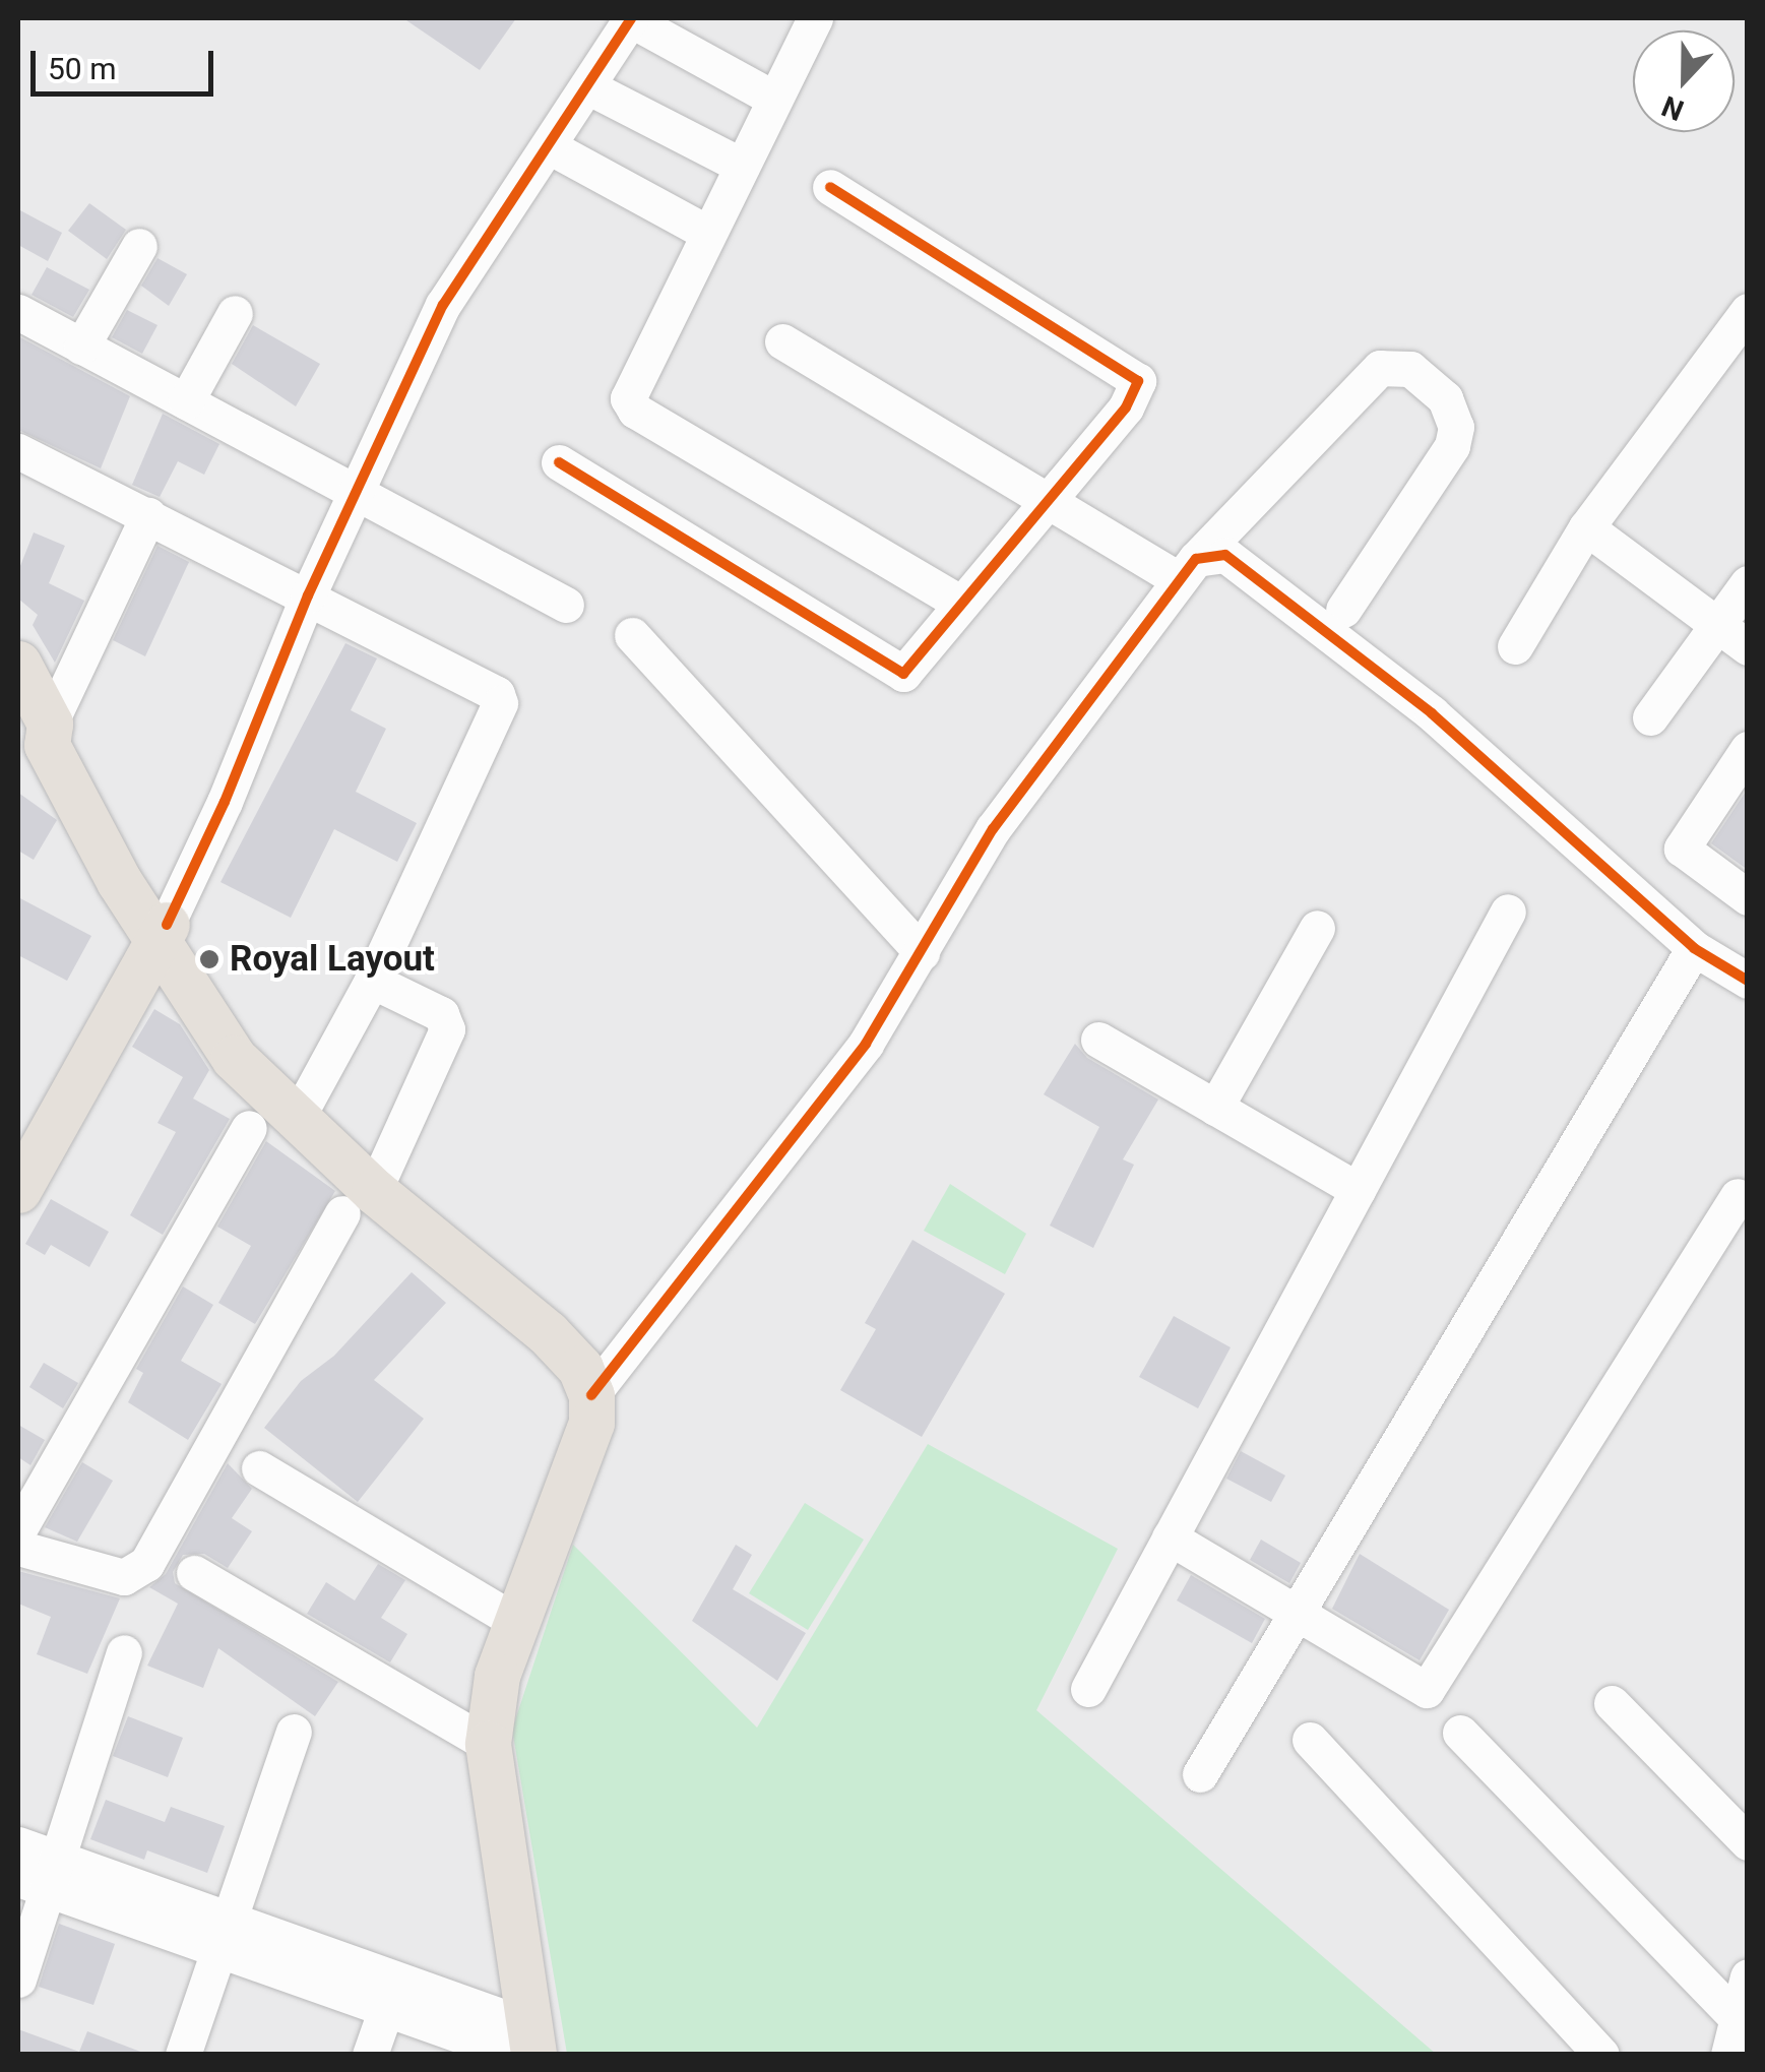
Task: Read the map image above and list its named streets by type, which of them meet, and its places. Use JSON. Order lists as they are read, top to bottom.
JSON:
{
  "places": ["Royal Layout"],
  "scale_bar": "50 m",
  "north": "bottom"
}
